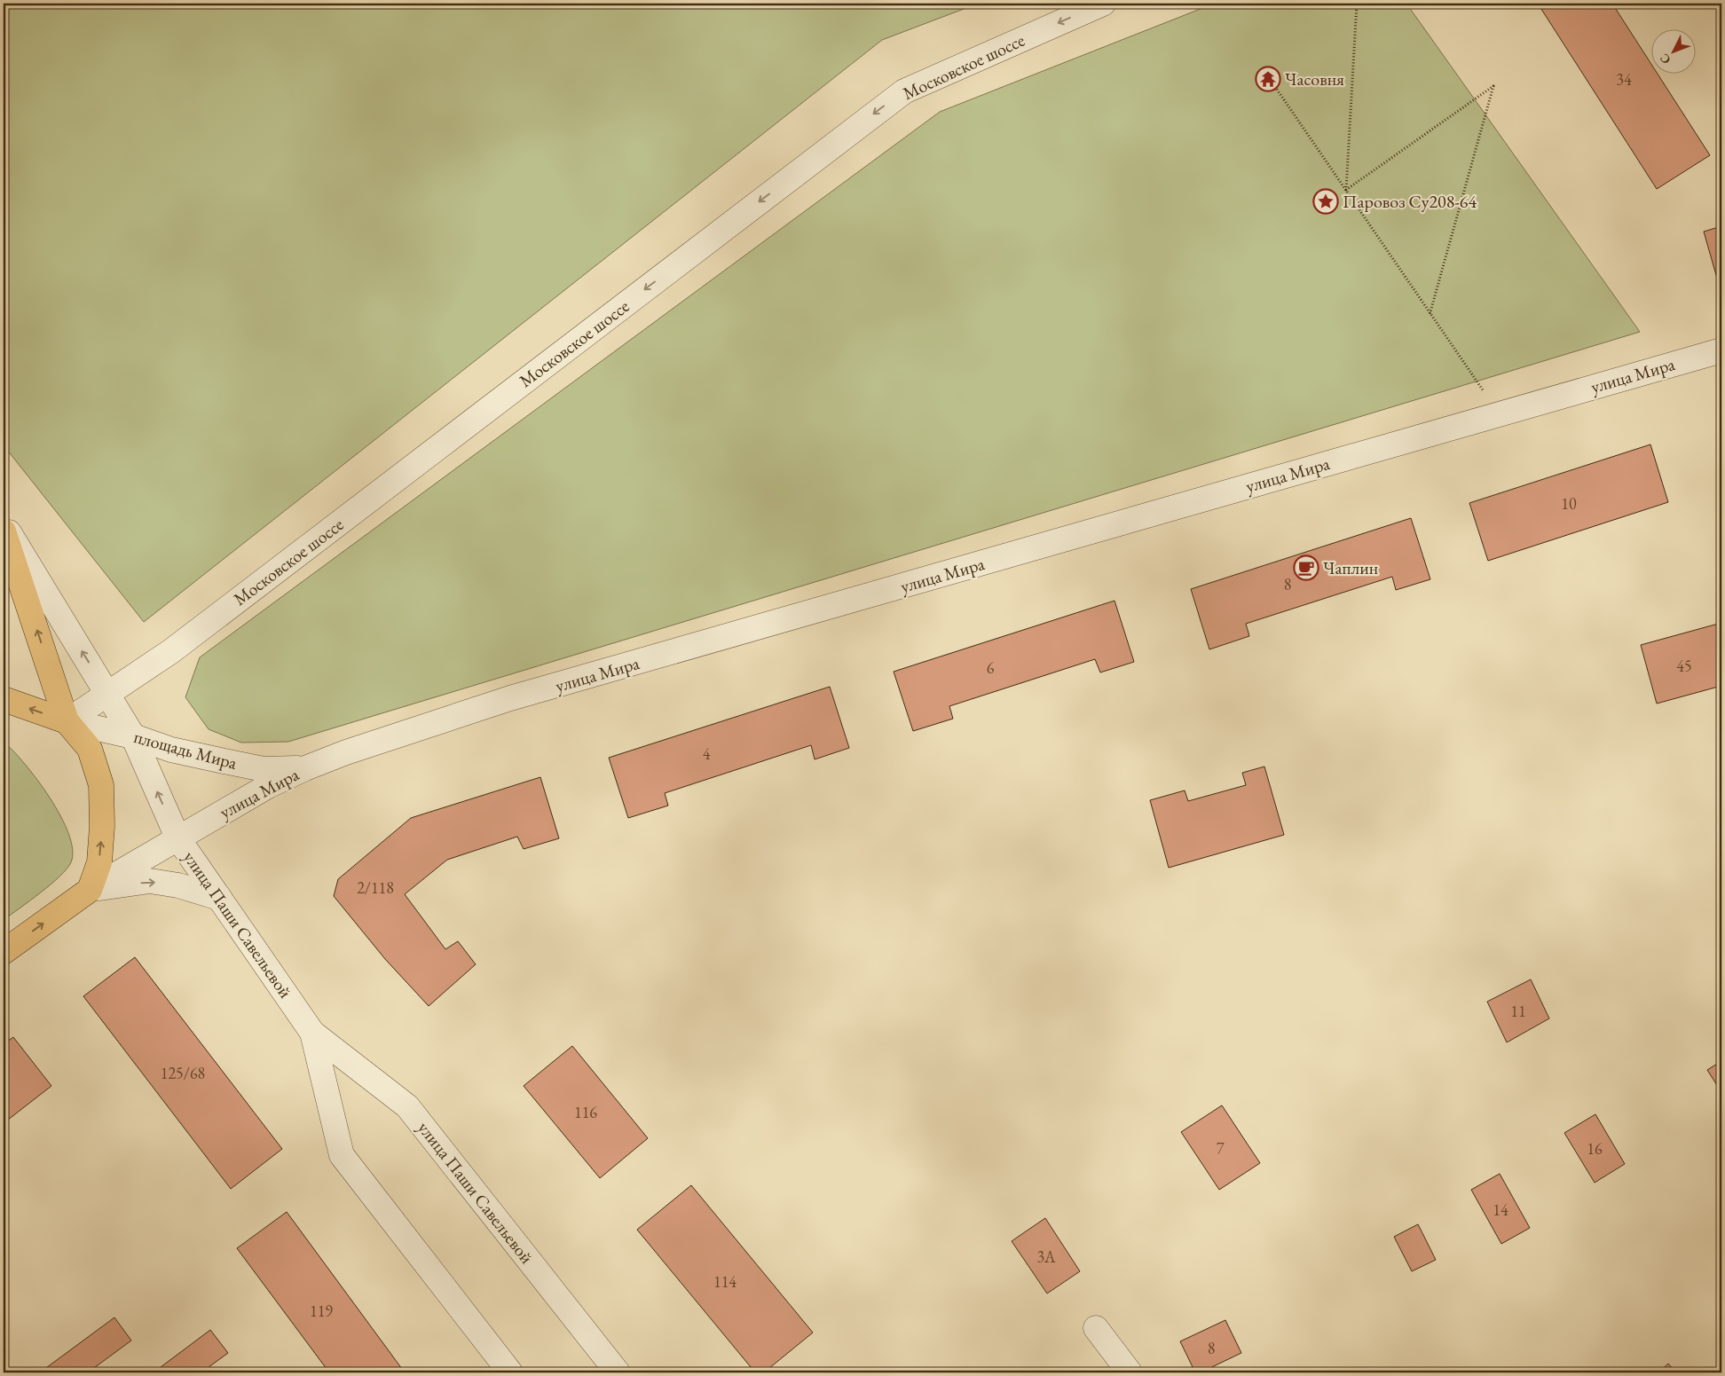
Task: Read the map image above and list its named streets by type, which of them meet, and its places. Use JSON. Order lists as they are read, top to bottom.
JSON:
{
  "streets": {
    "main road": ["площадь Мира"],
    "street": ["Московское шоссе", "улица Мира", "улица Паши Савельевой"]
  },
  "crossings": [
    ["Московское шоссе", "площадь Мира"],
    ["Московское шоссе", "улица Паши Савельевой"],
    ["улица Мира", "площадь Мира"],
    ["улица Мира", "улица Паши Савельевой"],
    ["площадь Мира", "улица Паши Савельевой"]
  ],
  "one_way": ["Московское шоссе"],
  "places": {
    "temple": ["Часовня"],
    "place": ["Паровоз Су208-64"],
    "cafe": ["Чаплин"]
  },
  "house_numbers": [
    "34",
    "10",
    "8",
    "45",
    "6",
    "4",
    "2/118",
    "11",
    "125/68",
    "116",
    "7",
    "16",
    "14",
    "3А",
    "114",
    "119",
    "8"
  ],
  "north": "bottom left"
}
